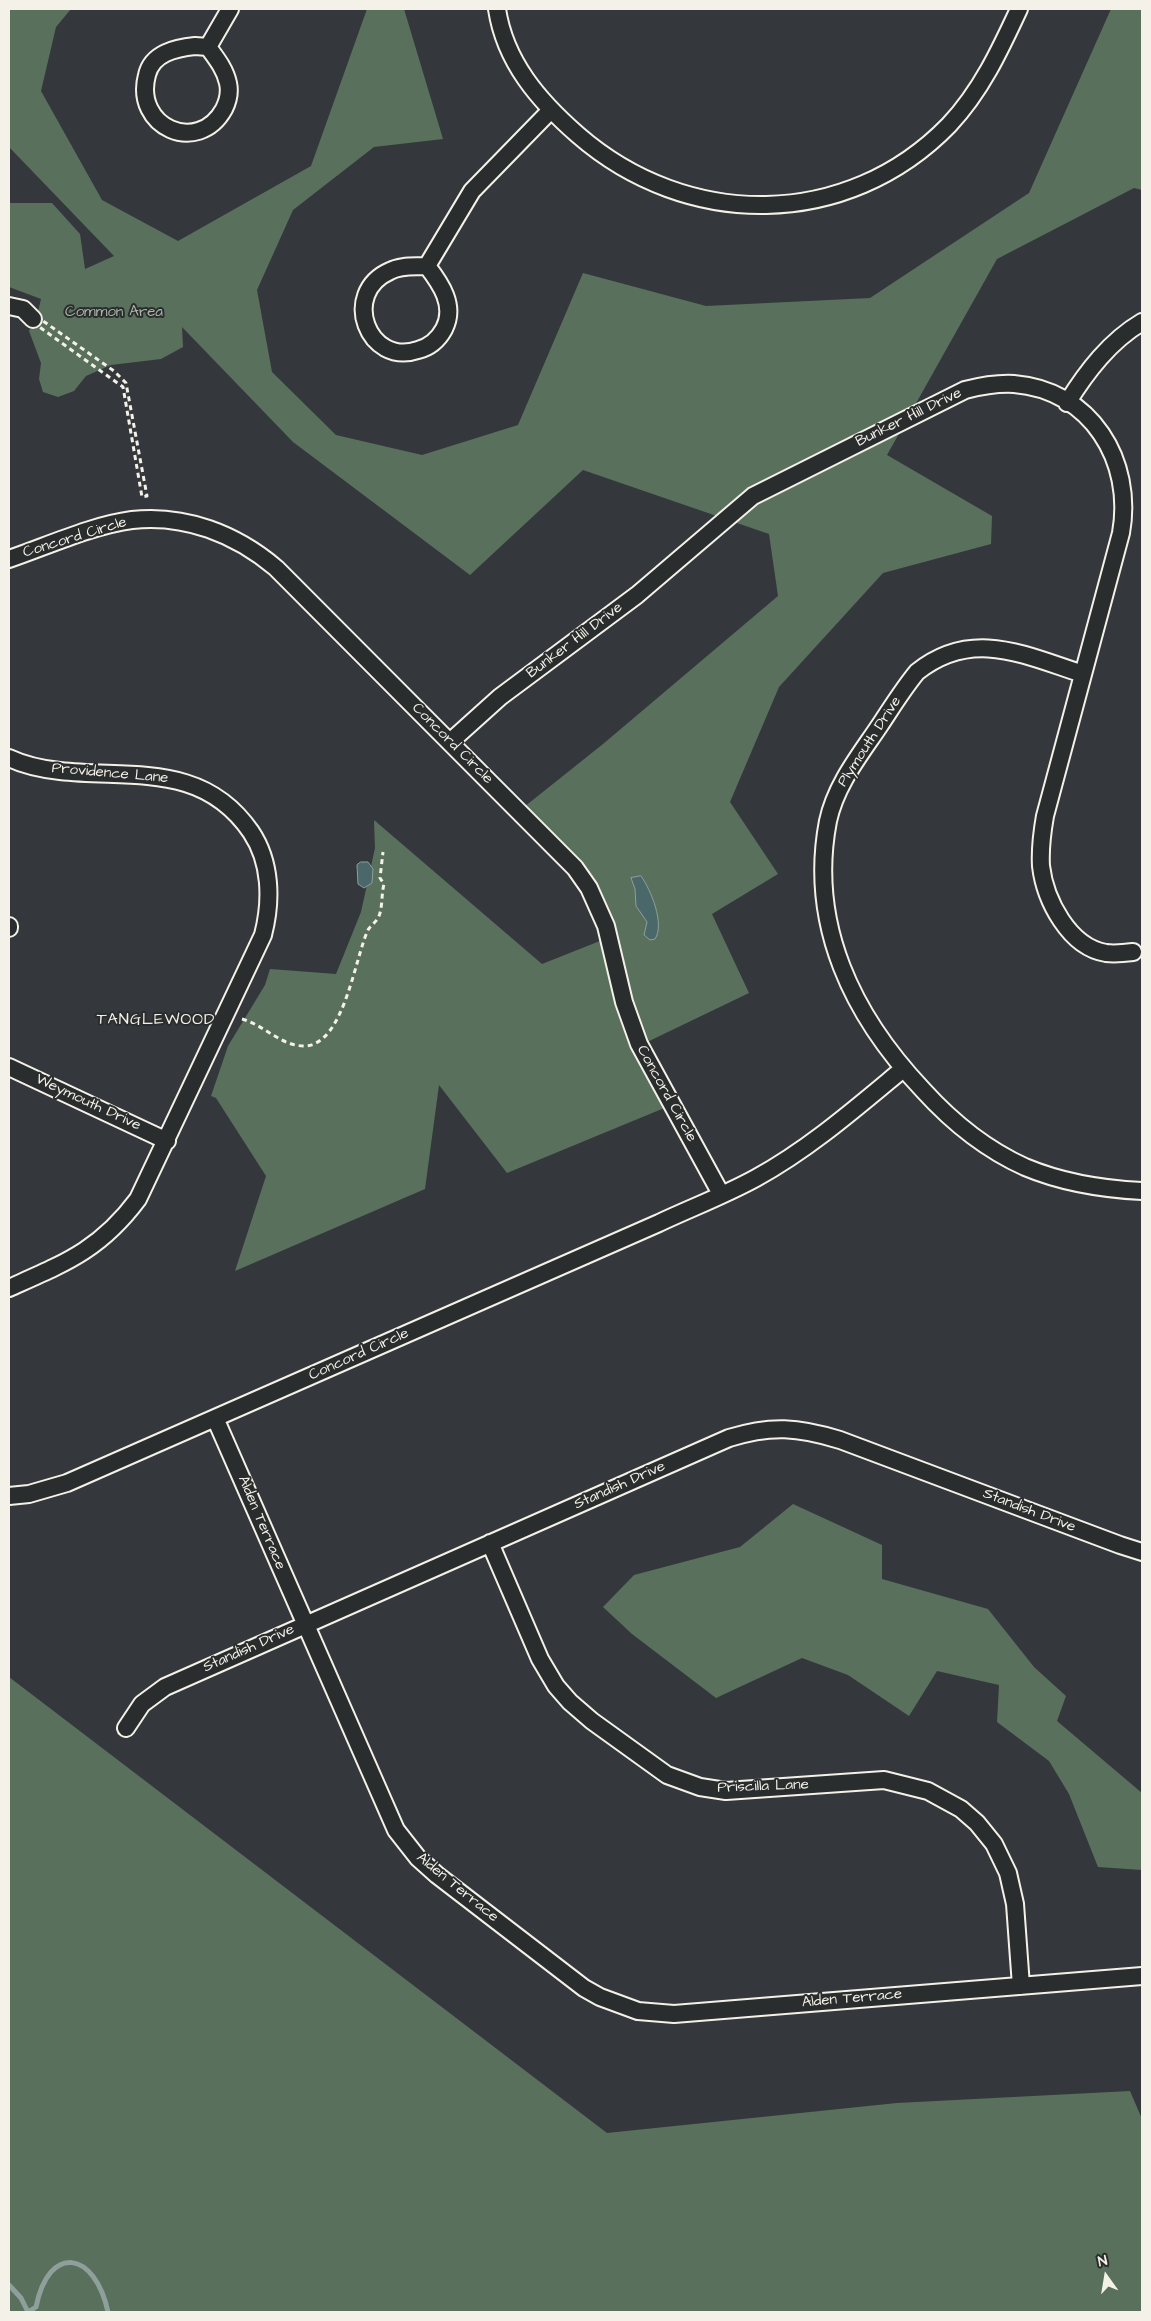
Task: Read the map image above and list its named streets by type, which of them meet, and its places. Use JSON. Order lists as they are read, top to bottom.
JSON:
{
  "streets": {
    "street": [
      "Bunker Hill Drive",
      "Concord Circle",
      "Plymouth Drive",
      "Providence Lane",
      "Weymouth Drive",
      "Standish Drive",
      "Alden Terrace",
      "Priscilla Lane"
    ]
  },
  "crossings": [
    ["Bunker Hill Drive", "Concord Circle"],
    ["Bunker Hill Drive", "Plymouth Drive"],
    ["Concord Circle", "Plymouth Drive"],
    ["Concord Circle", "Alden Terrace"],
    ["Providence Lane", "Weymouth Drive"],
    ["Standish Drive", "Alden Terrace"],
    ["Standish Drive", "Priscilla Lane"],
    ["Alden Terrace", "Priscilla Lane"]
  ],
  "districts": ["TANGLEWOOD"],
  "parks": ["Common Area"],
  "north": "top"
}
